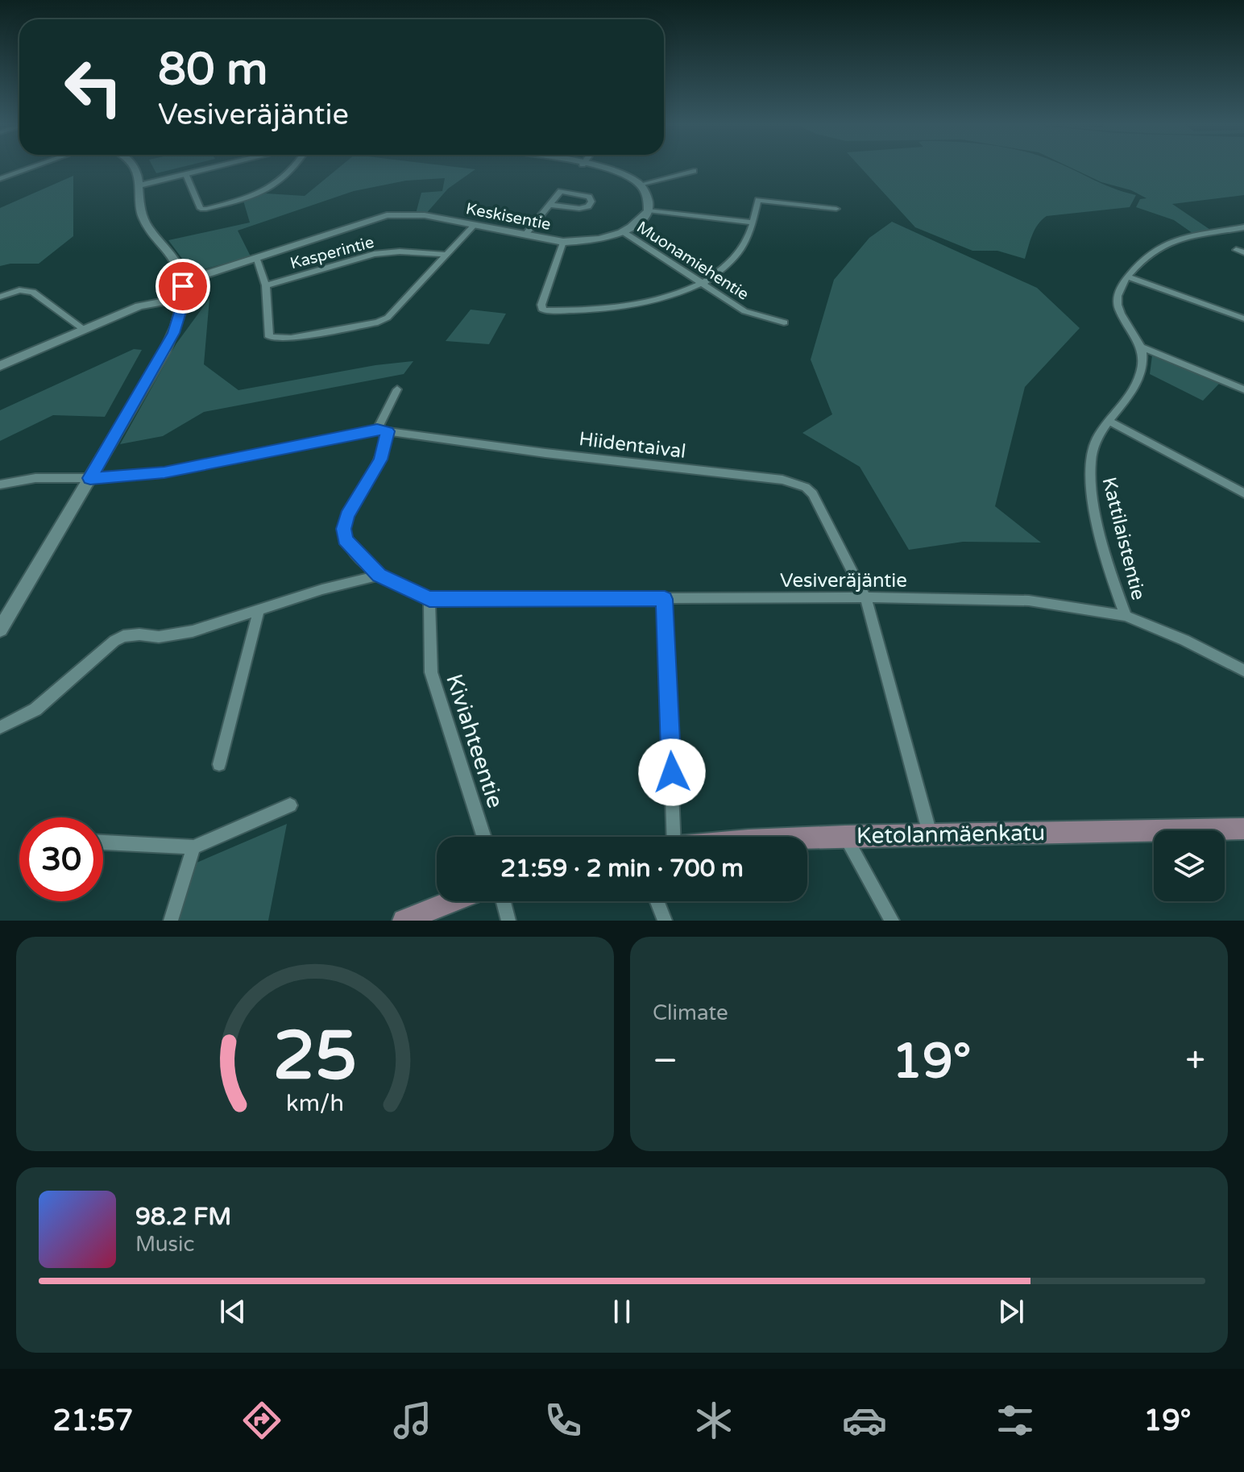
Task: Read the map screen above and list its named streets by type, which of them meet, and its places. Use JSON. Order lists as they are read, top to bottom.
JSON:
{
  "streets": {
    "main road": ["Ketolanmäenkatu"],
    "street": [
      "Keskisentie",
      "Kasperintie",
      "Muonamiehentie",
      "Hiidentaival",
      "Kattilaistentie",
      "Vesiveräjäntie",
      "Kiviahteentie"
    ]
  },
  "crossings": [
    ["Keskisentie", "Muonamiehentie"],
    ["Hiidentaival", "Vesiveräjäntie"],
    ["Hiidentaival", "Ketolanmäenkatu"],
    ["Kattilaistentie", "Vesiveräjäntie"],
    ["Vesiveräjäntie", "Kiviahteentie"]
  ],
  "page": {
    "turn": ["80 m", "Vesiveräjäntie"],
    "limit": "30",
    "trip": "21:59 · 2 min · 700 m",
    "tile": "Climate",
    "heat": ["−", "19°", "+"],
    "song": ["98.2 FM", "Music"],
    "tabs": ["21:57", "19°"],
    "gauge": ["25", "km/h"]
  }
}
